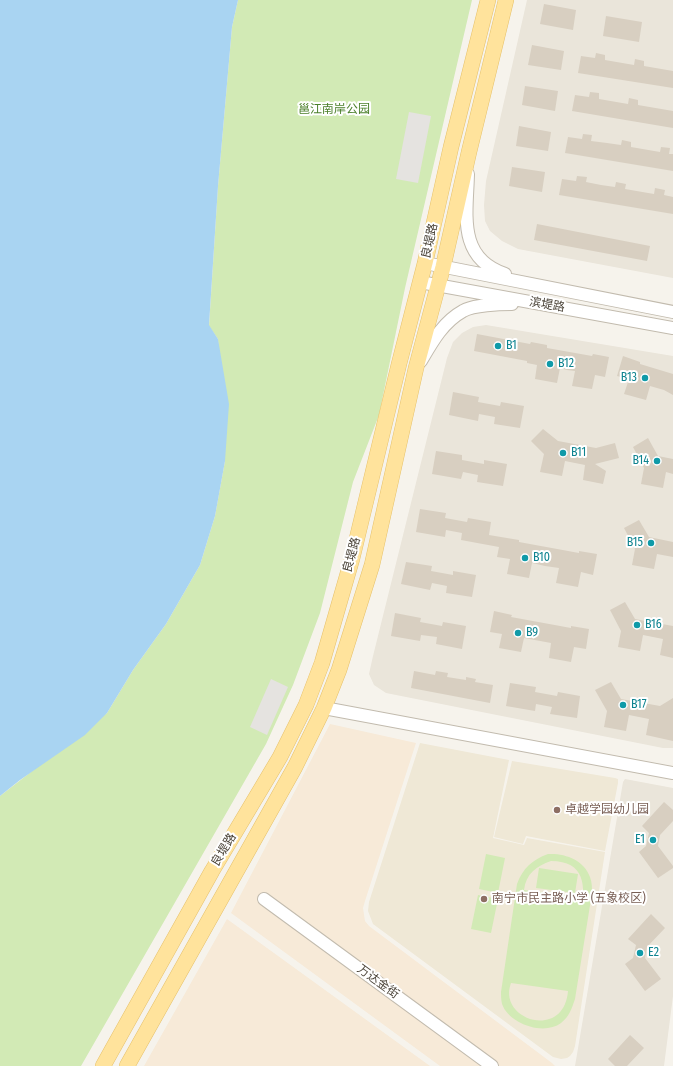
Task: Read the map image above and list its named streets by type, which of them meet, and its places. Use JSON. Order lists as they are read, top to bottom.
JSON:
{
  "streets": {
    "main road": ["良堤路"],
    "street": ["滨堤路", "万达金街"]
  },
  "crossings": [
    ["良堤路", "滨堤路"]
  ],
  "parks": ["邕江南岸公园"],
  "places": [
    "B1",
    "B12",
    "B13",
    "B11",
    "B14",
    "B15",
    "B10",
    "B16",
    "B9",
    "B17",
    "卓越学园幼儿园",
    "E1",
    "南宁市民主路小学 (五象校区)",
    "E2"
  ]
}
